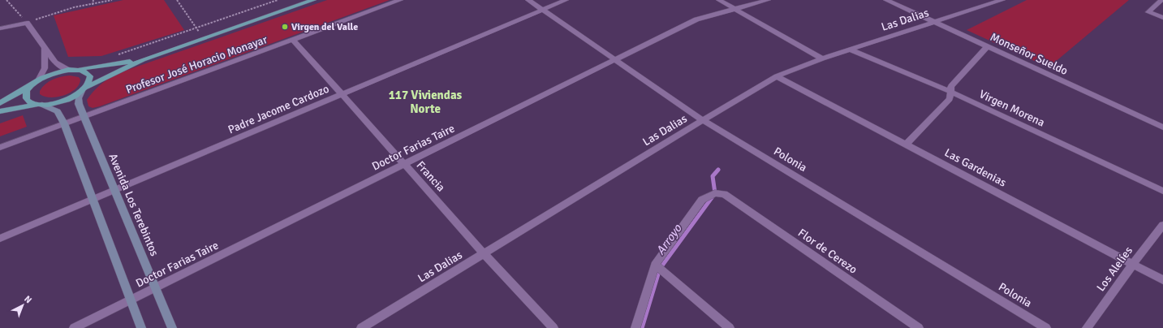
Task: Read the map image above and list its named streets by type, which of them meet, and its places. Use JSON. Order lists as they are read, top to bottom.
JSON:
{
  "streets": {
    "main road": ["Avenida Los Terebintos"],
    "street": [
      "Las Dalias",
      "Monseñor Sueldo",
      "Profesor José Horacio Monayar",
      "Virgen Morena",
      "Padre Jacome Cardozo",
      "Doctor Farias Taire",
      "Polonia",
      "Las Gardenias",
      "Francia",
      "Flor de Cerezo",
      "Los Alelíes"
    ]
  },
  "crossings": [
    ["Las Dalias", "Monseñor Sueldo"],
    ["Las Dalias", "Virgen Morena"],
    ["Las Dalias", "Polonia"],
    ["Las Dalias", "Las Gardenias"],
    ["Las Dalias", "Francia"],
    ["Profesor José Horacio Monayar", "Francia"],
    ["Profesor José Horacio Monayar", "Avenida Los Terebintos"],
    ["Padre Jacome Cardozo", "Polonia"],
    ["Padre Jacome Cardozo", "Francia"],
    ["Padre Jacome Cardozo", "Avenida Los Terebintos"],
    ["Doctor Farias Taire", "Polonia"],
    ["Doctor Farias Taire", "Francia"],
    ["Doctor Farias Taire", "Avenida Los Terebintos"],
    ["Las Gardenias", "Los Alelíes"]
  ],
  "districts": ["117 Viviendas Norte"],
  "water": ["Arroyo"],
  "places": ["Virgen del Valle"],
  "north": "top right"
}
